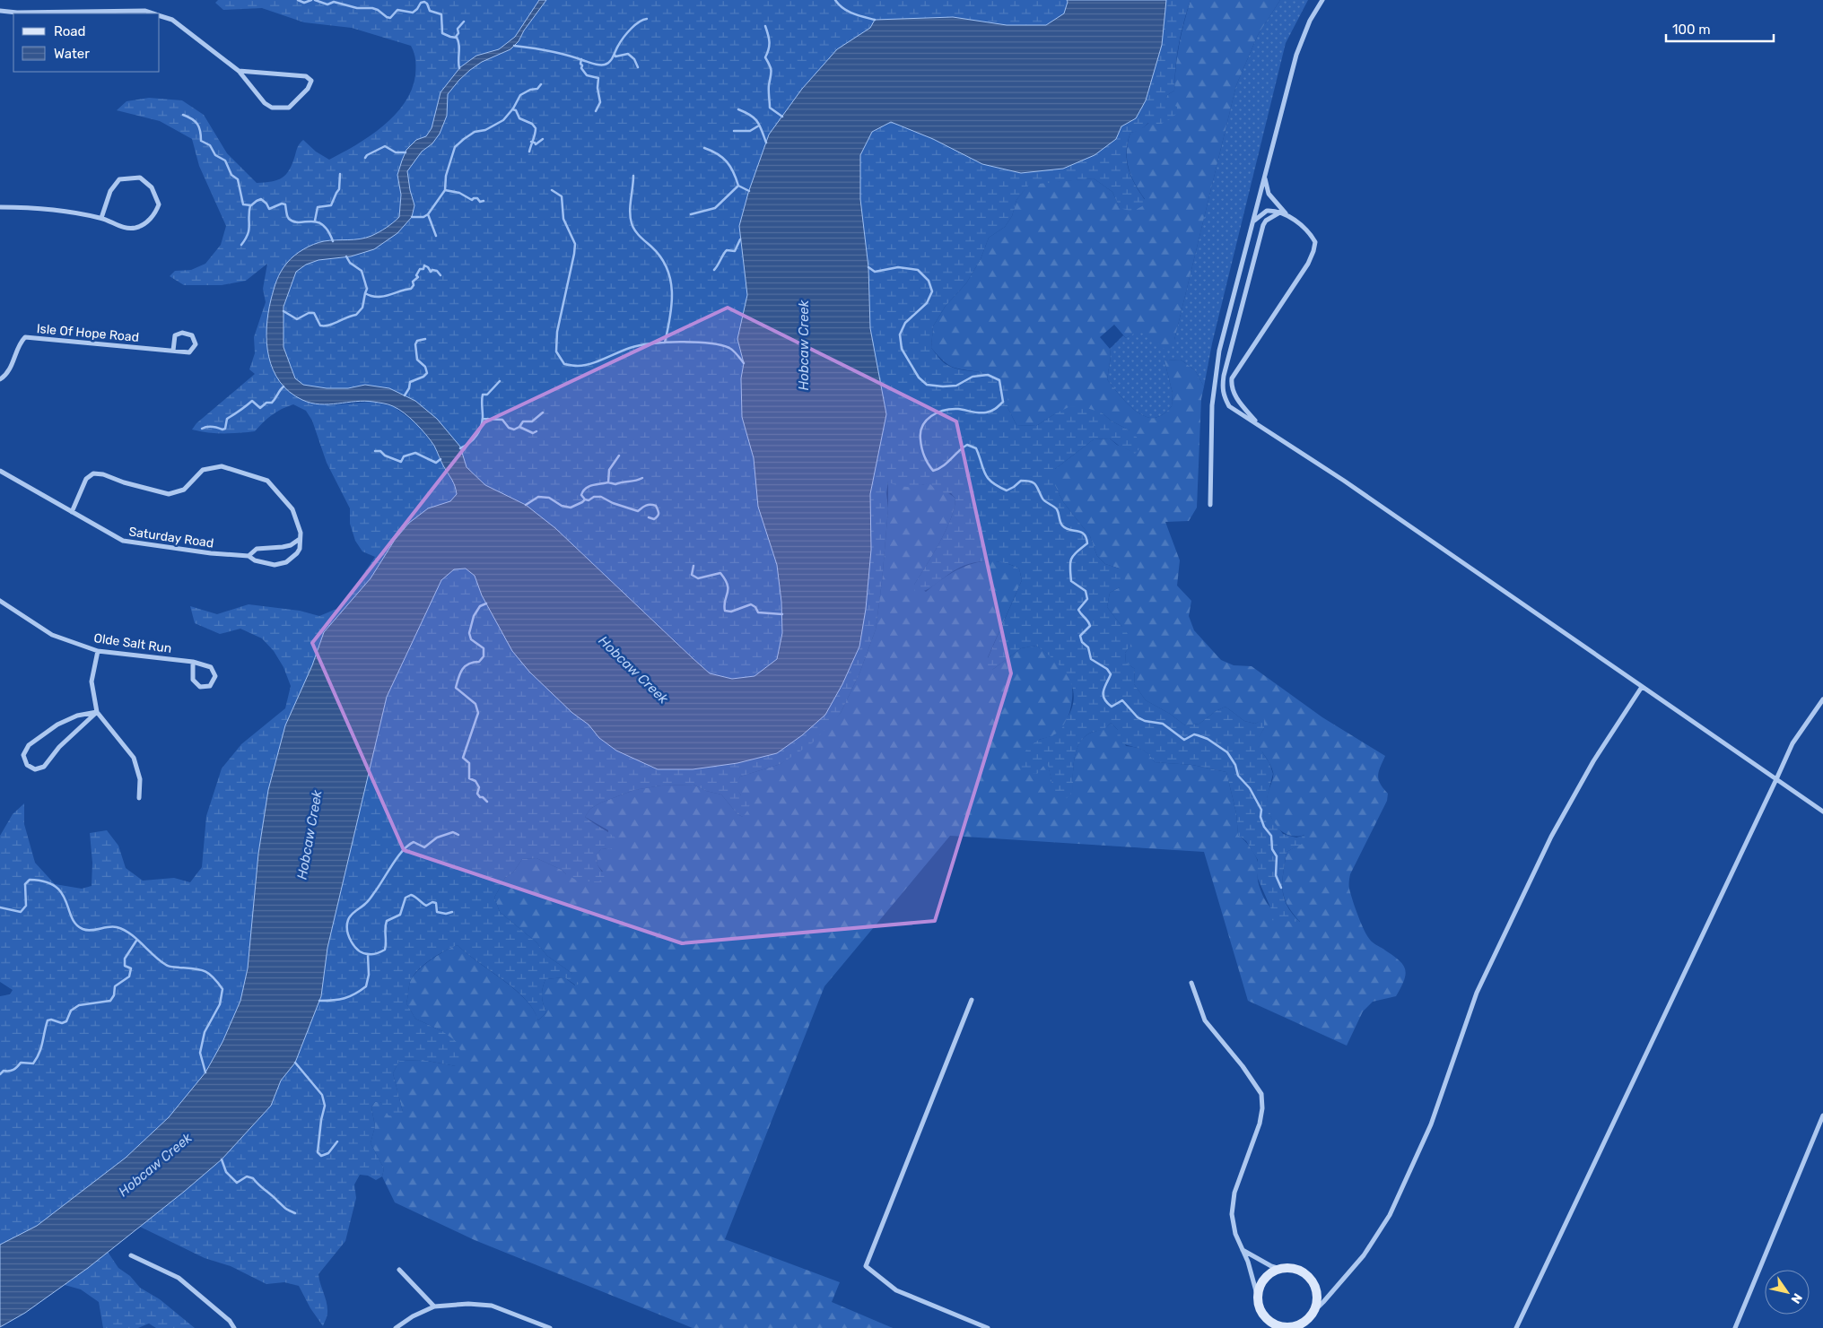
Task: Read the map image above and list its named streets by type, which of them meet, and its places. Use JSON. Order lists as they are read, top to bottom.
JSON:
{
  "streets": {
    "street": ["Isle Of Hope Road", "Saturday Road", "Olde Salt Run"]
  },
  "water": ["Hobcaw Creek"],
  "legend": ["Road", "Water"],
  "scale_bar": "100 m",
  "north": "bottom right"
}
